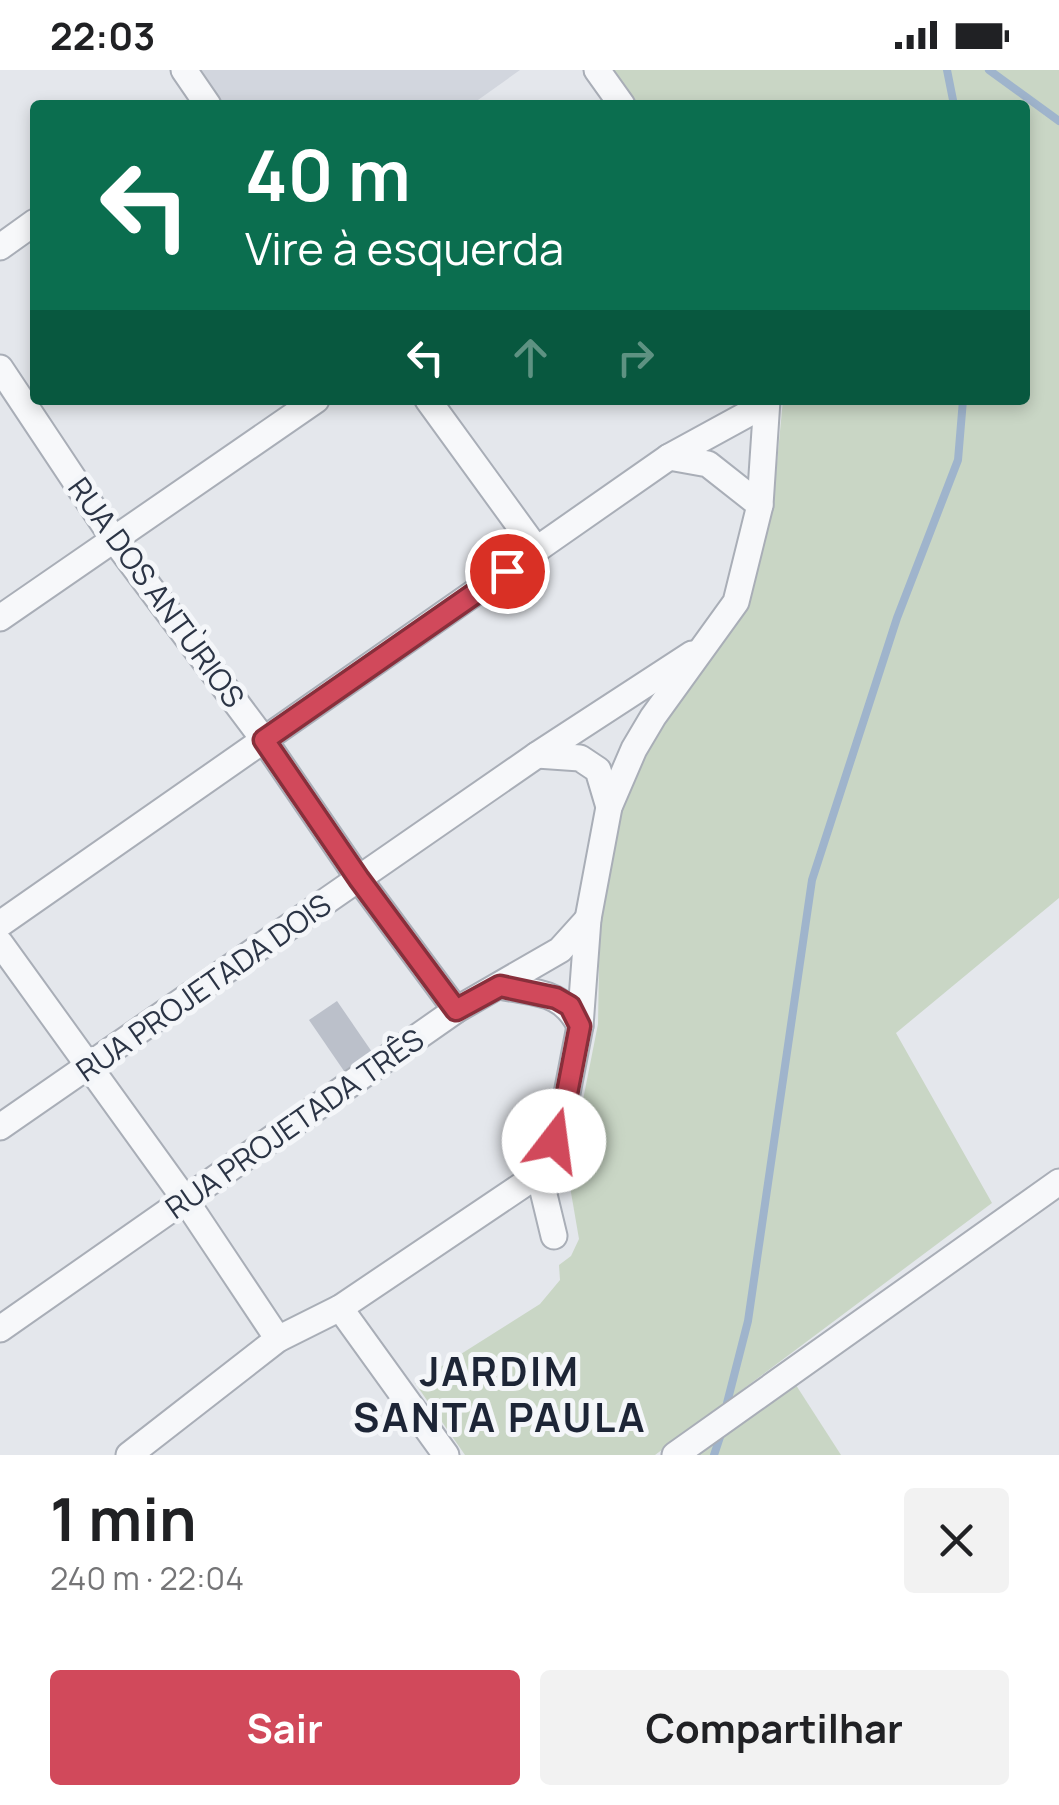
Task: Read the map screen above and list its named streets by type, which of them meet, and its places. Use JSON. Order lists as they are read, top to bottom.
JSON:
{
  "streets": {
    "street": ["RUA DOS ANTÙRIOS", "RUA PROJETADA DOIS", "RUA PROJETADA TRÊS"]
  },
  "crossings": [
    ["RUA DOS ANTÙRIOS", "RUA PROJETADA DOIS"],
    ["RUA DOS ANTÙRIOS", "RUA PROJETADA TRÊS"]
  ],
  "districts": ["JARDIM SANTA PAULA"],
  "page": {
    "status": "22:03",
    "turn": ["40 m", "Vire à esquerda"],
    "heading": ["1 min", "240 m · 22:04"],
    "buttons": ["Sair", "Compartilhar"]
  }
}
